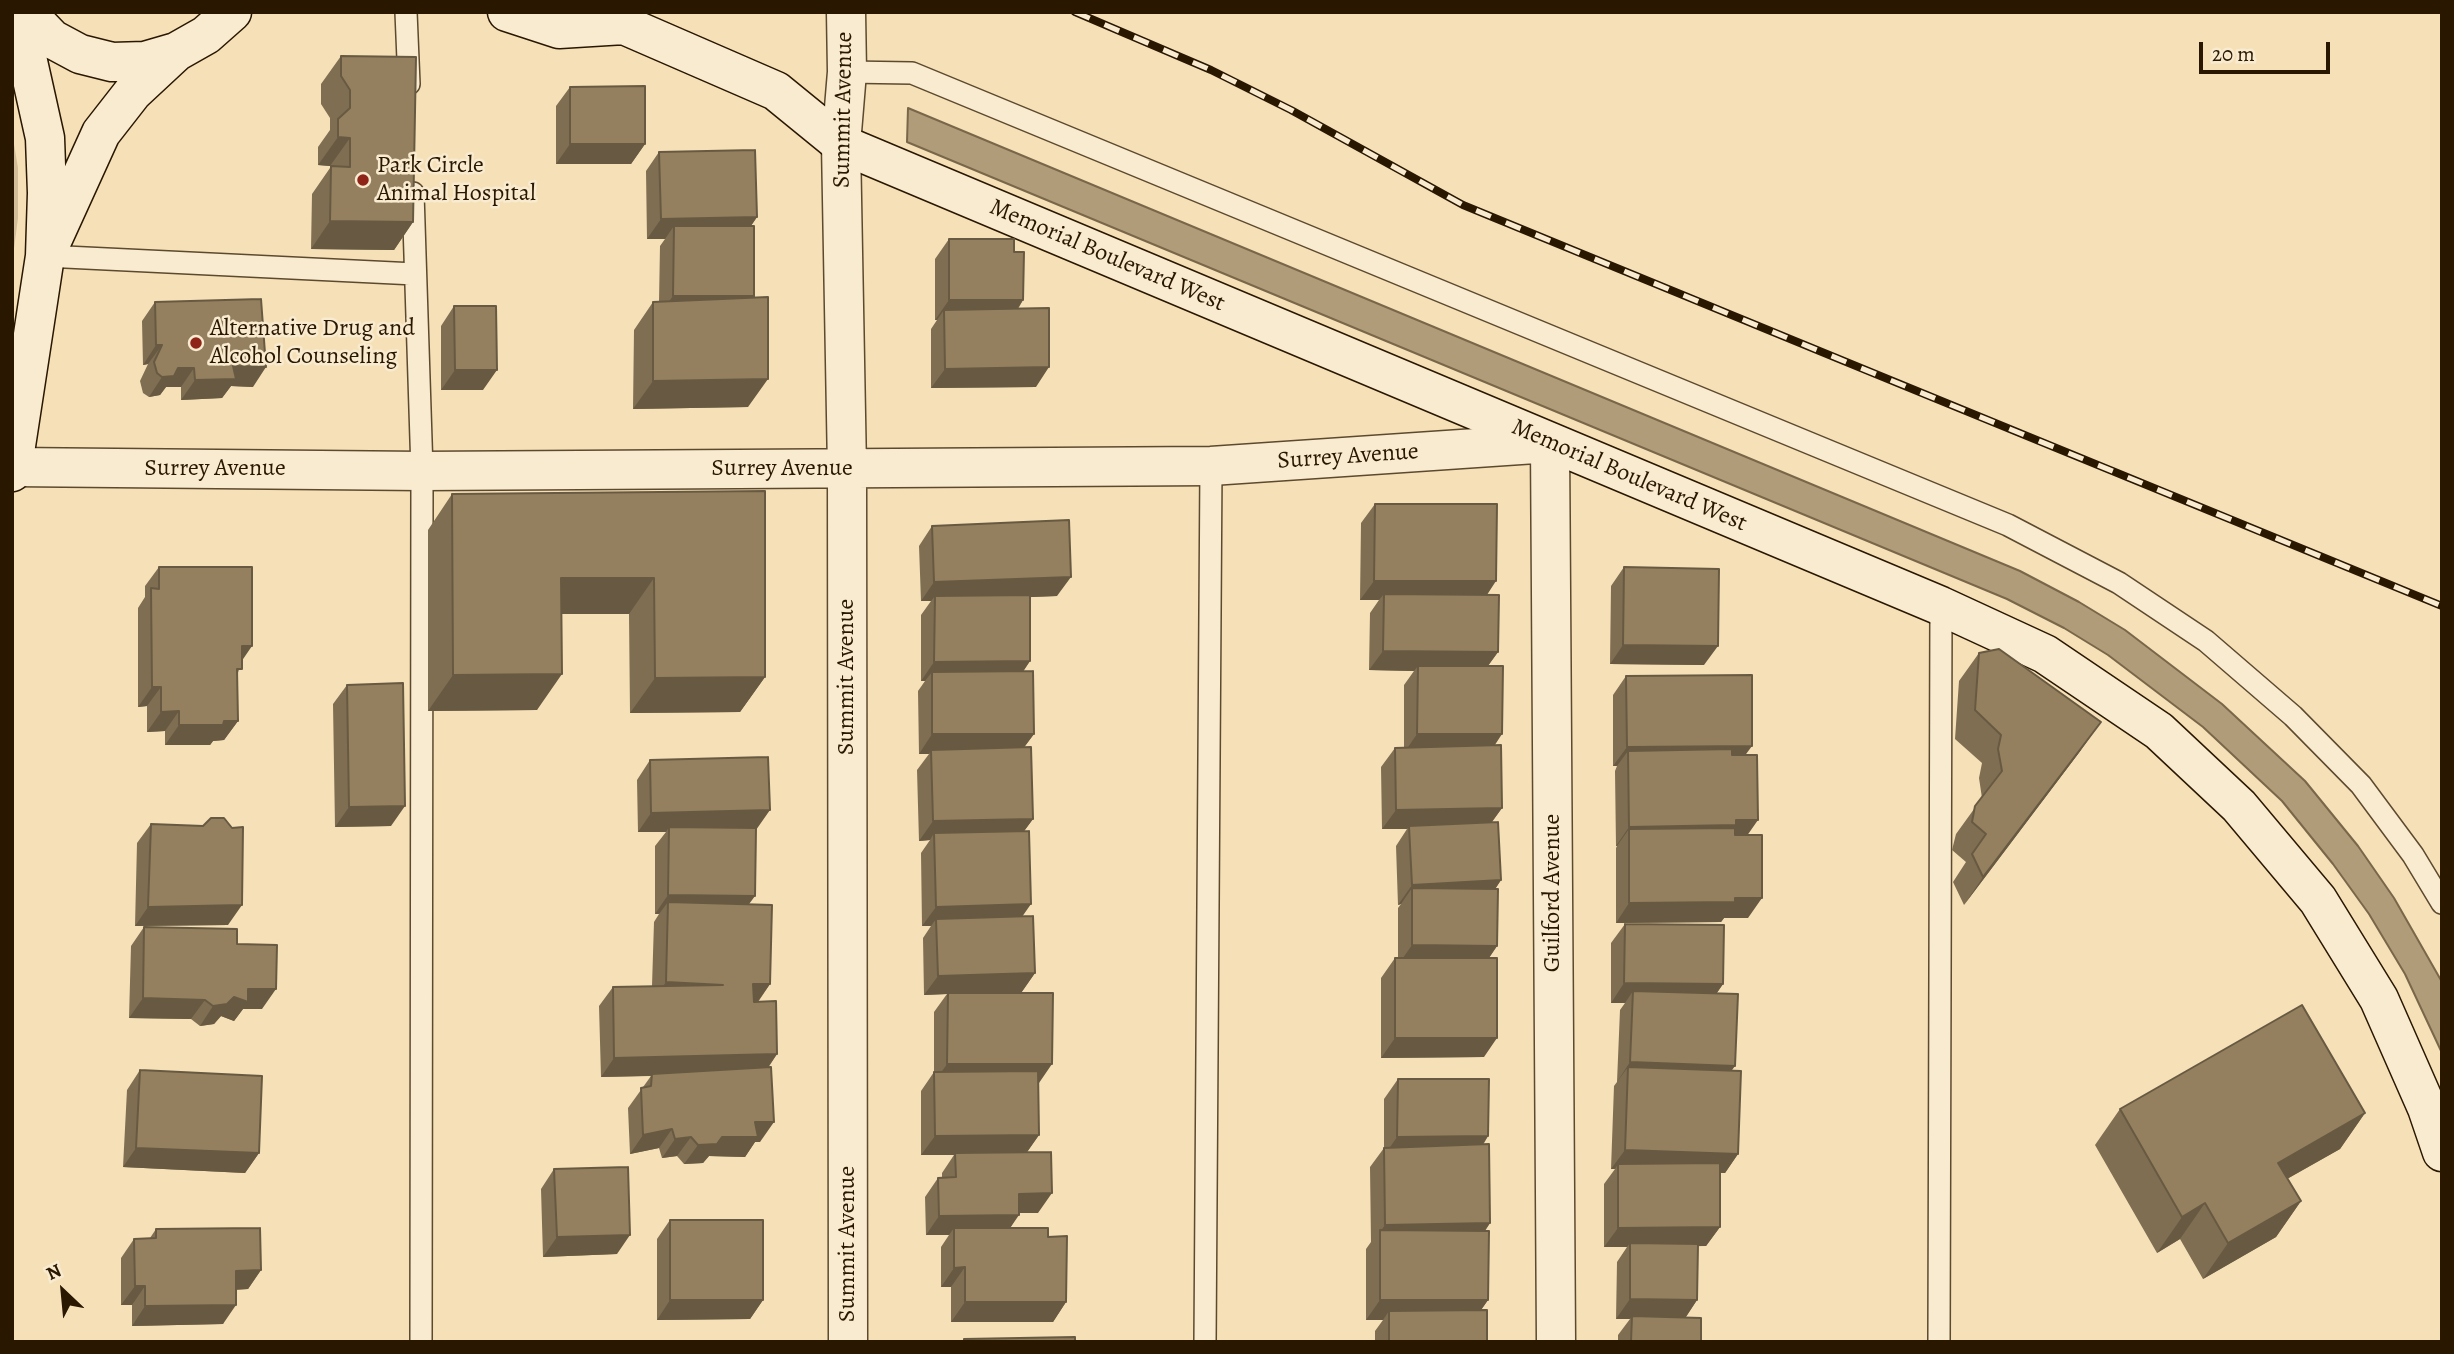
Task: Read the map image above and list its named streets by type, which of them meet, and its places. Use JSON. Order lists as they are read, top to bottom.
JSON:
{
  "streets": {
    "street": [
      "Summit Avenue",
      "Memorial Boulevard West",
      "Surrey Avenue",
      "Guilford Avenue"
    ]
  },
  "crossings": [
    ["Summit Avenue", "Memorial Boulevard West"],
    ["Summit Avenue", "Surrey Avenue"],
    ["Memorial Boulevard West", "Surrey Avenue"],
    ["Memorial Boulevard West", "Guilford Avenue"],
    ["Surrey Avenue", "Guilford Avenue"]
  ],
  "places": ["Park Circle Animal Hospital", "Alternative Drug and Alcohol Counseling"],
  "scale_bar": "20 m",
  "north": "top left"
}
